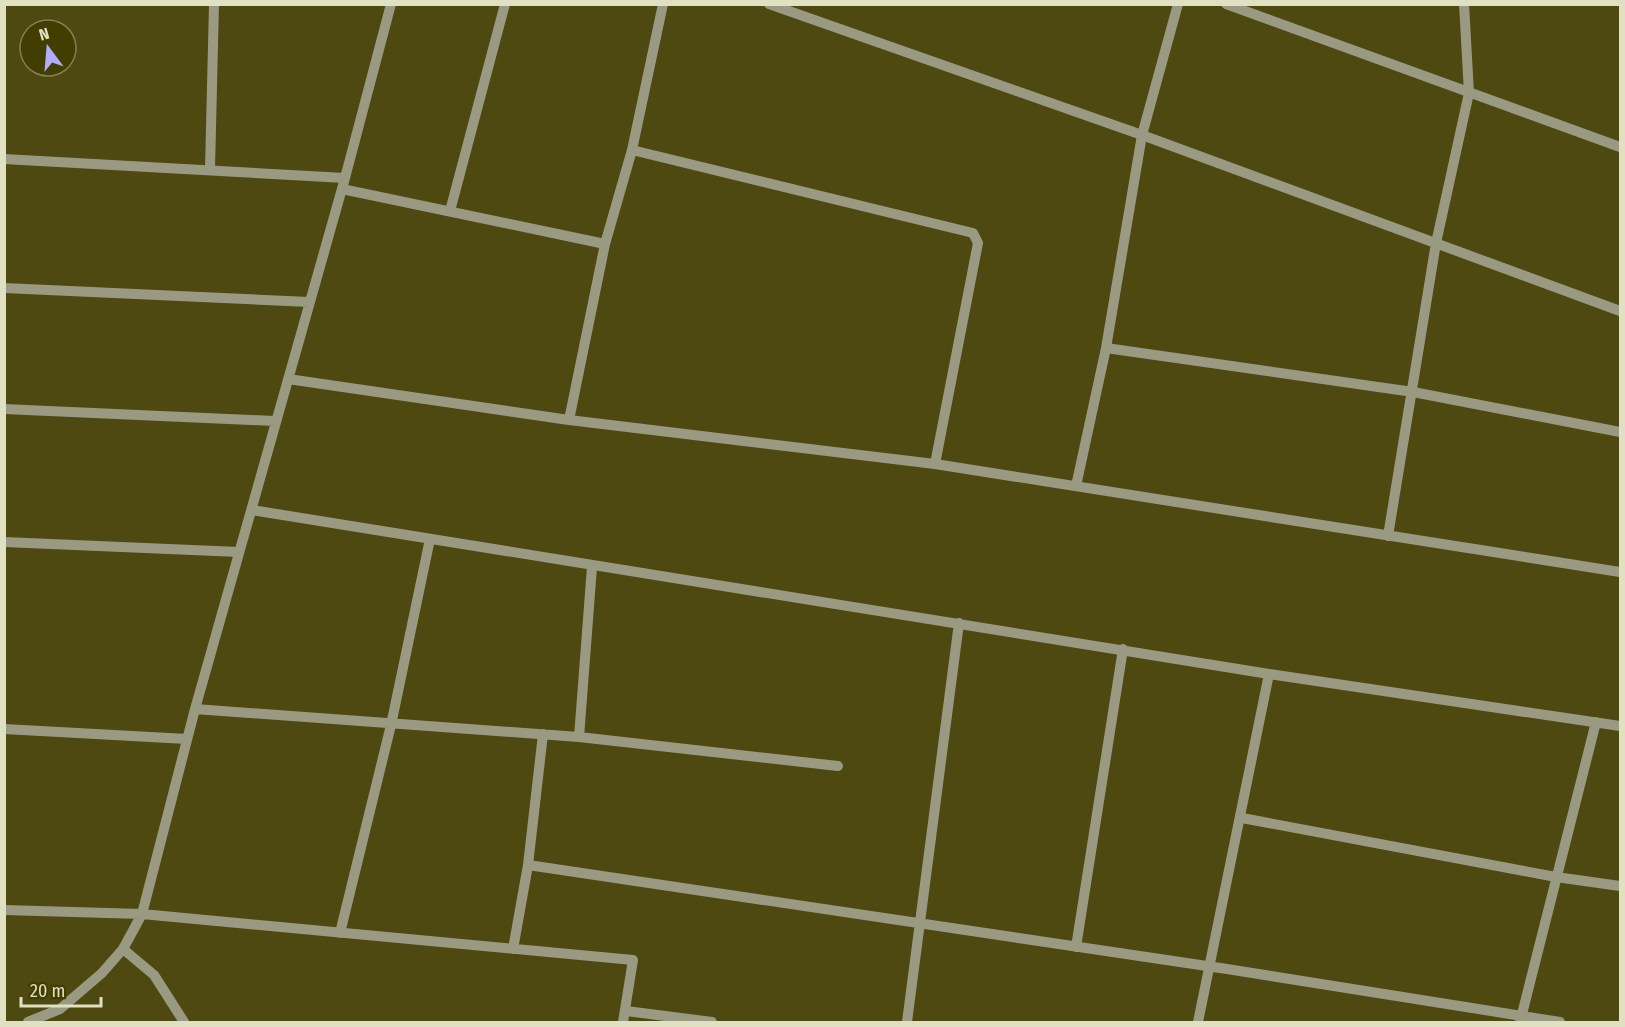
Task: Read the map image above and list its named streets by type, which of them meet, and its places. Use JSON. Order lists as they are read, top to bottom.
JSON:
{
  "scale_bar": "20 m",
  "north": "top"
}
